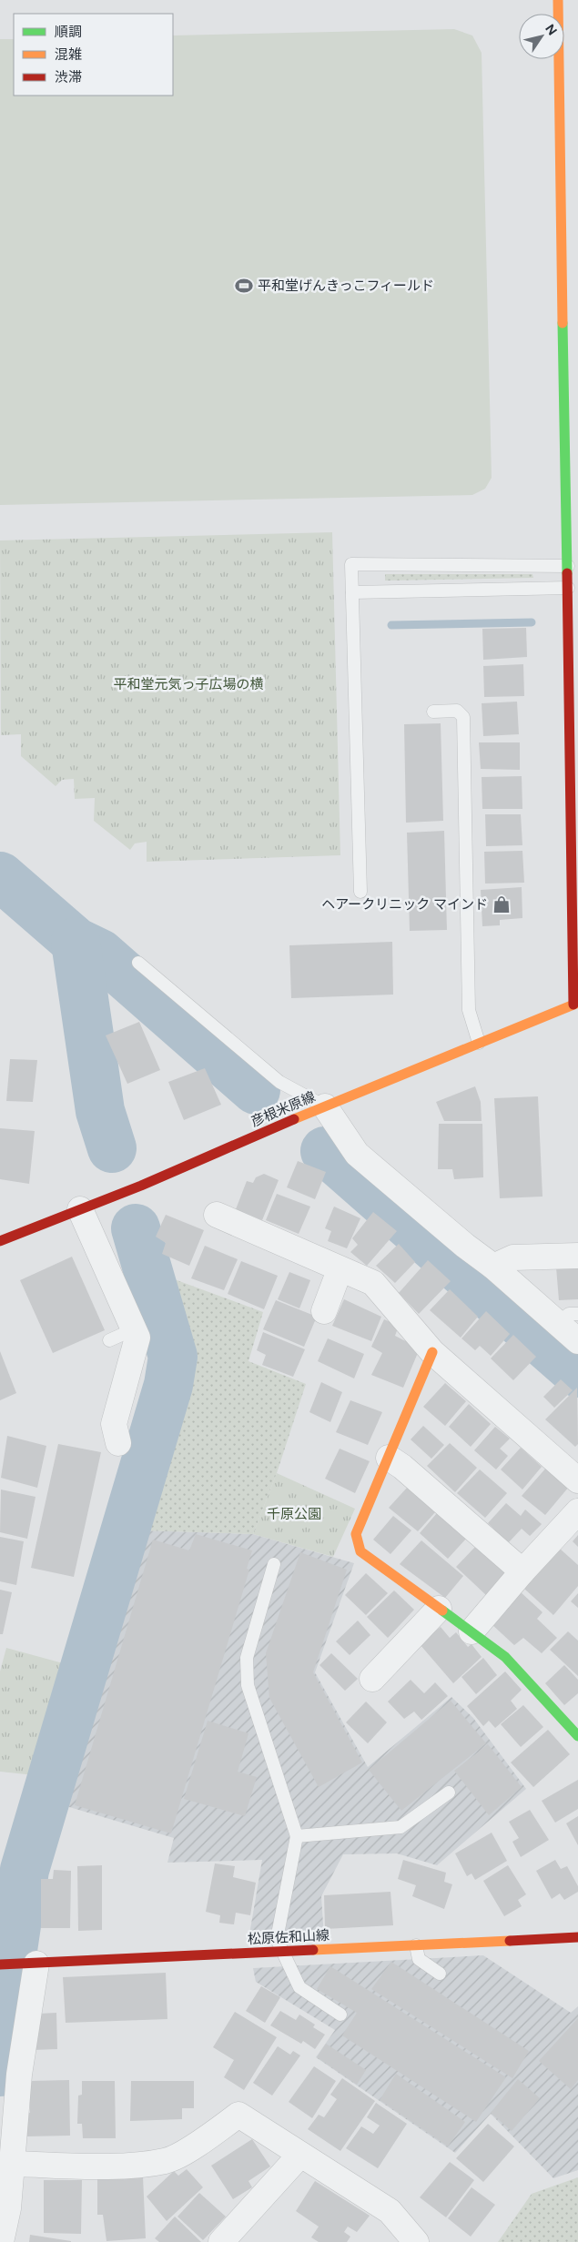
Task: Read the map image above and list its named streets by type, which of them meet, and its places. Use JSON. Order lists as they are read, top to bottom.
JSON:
{
  "streets": {
    "street": ["彦根米原線", "松原佐和山線"]
  },
  "parks": ["平和堂元気っ子広場の横", "千原公園"],
  "places": {
    "sports": ["平和堂げんきっこフィールド"],
    "shop": ["ヘアークリニック マインド"]
  },
  "legend": ["順調", "混雑", "渋滞"],
  "north": "top right"
}
